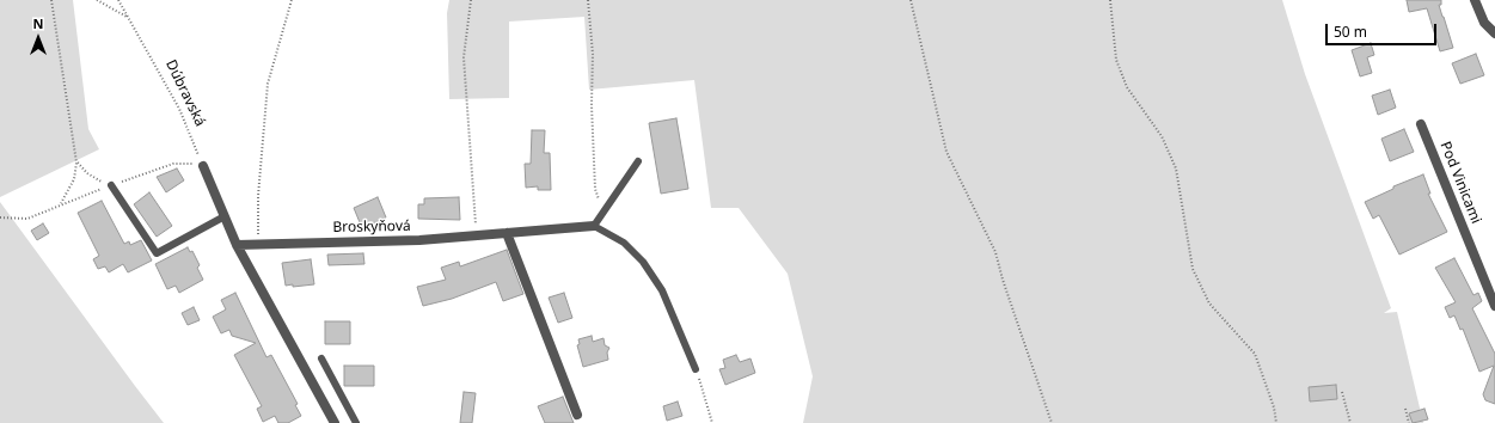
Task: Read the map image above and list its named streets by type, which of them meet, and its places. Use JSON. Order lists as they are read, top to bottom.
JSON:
{
  "streets": {
    "street": ["Pod Vinicami", "Broskyňová"],
    "path": ["Dúbravská"]
  },
  "scale_bar": "50 m",
  "north": "top"
}
